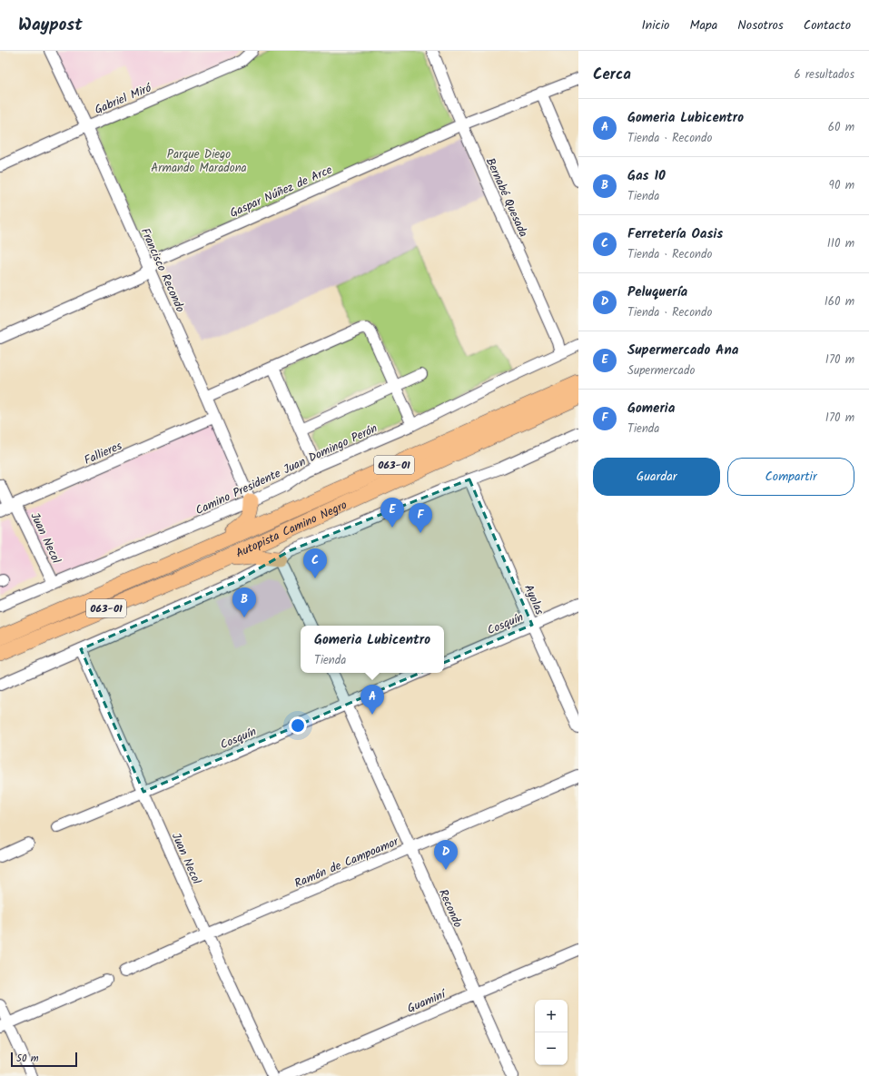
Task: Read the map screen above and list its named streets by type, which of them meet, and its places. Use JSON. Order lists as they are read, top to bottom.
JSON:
{
  "streets": {
    "highway": ["063-01", "Autopista Camino Negro"],
    "street": [
      "Gabriel Miró",
      "Gaspar Núñez de Arce",
      "Bernabé Quesada",
      "Francisco Recondo",
      "Fallieres",
      "Camino Presidente Juan Domingo Perón",
      "Juan Necol",
      "Ayolas",
      "Cosquín",
      "Ramón de Campoamor",
      "Recondo",
      "Guaminí"
    ]
  },
  "crossings": [
    ["Gabriel Miró", "Francisco Recondo"],
    ["Gaspar Núñez de Arce", "Bernabé Quesada"],
    ["Gaspar Núñez de Arce", "Francisco Recondo"],
    ["Bernabé Quesada", "Camino Presidente Juan Domingo Perón"],
    ["Francisco Recondo", "Fallieres"],
    ["Francisco Recondo", "Camino Presidente Juan Domingo Perón"],
    ["Fallieres", "Juan Necol"],
    ["Camino Presidente Juan Domingo Perón", "Juan Necol"],
    ["Juan Necol", "Cosquín"],
    ["Juan Necol", "Ramón de Campoamor"],
    ["Ayolas", "Cosquín"],
    ["Cosquín", "Recondo"],
    ["Ramón de Campoamor", "Recondo"],
    ["Recondo", "Guaminí"]
  ],
  "parks": ["Parque Diego Armando Maradona"],
  "scale_bar": "50 m",
  "page": {
    "header": "Waypost",
    "nav": [
      "Inicio",
      "Mapa",
      "Nosotros",
      "Contacto"
    ],
    "heading": ["Cerca", "6 resultados"],
    "list": [
      {
        "mark": "A",
        "name": "Gomeria Lubicentro",
        "note": "Tienda · Recondo",
        "value": "60 m"
      },
      {
        "mark": "B",
        "name": "Gas 10",
        "note": "Tienda",
        "value": "90 m"
      },
      {
        "mark": "C",
        "name": "Ferretería Oasis",
        "note": "Tienda · Recondo",
        "value": "110 m"
      },
      {
        "mark": "D",
        "name": "Peluquería",
        "note": "Tienda · Recondo",
        "value": "160 m"
      },
      {
        "mark": "E",
        "name": "Supermercado Ana",
        "note": "Supermercado",
        "value": "170 m"
      },
      {
        "mark": "F",
        "name": "Gomeria",
        "note": "Tienda",
        "value": "170 m"
      }
    ],
    "buttons": ["Guardar", "Compartir"],
    "pins": [
      "E",
      "F",
      "C",
      "B",
      "A",
      "D"
    ],
    "popup": ["Gomeria Lubicentro", "Tienda"],
    "map_buttons": ["+", "−"],
    "scale": "50 m"
  }
}
